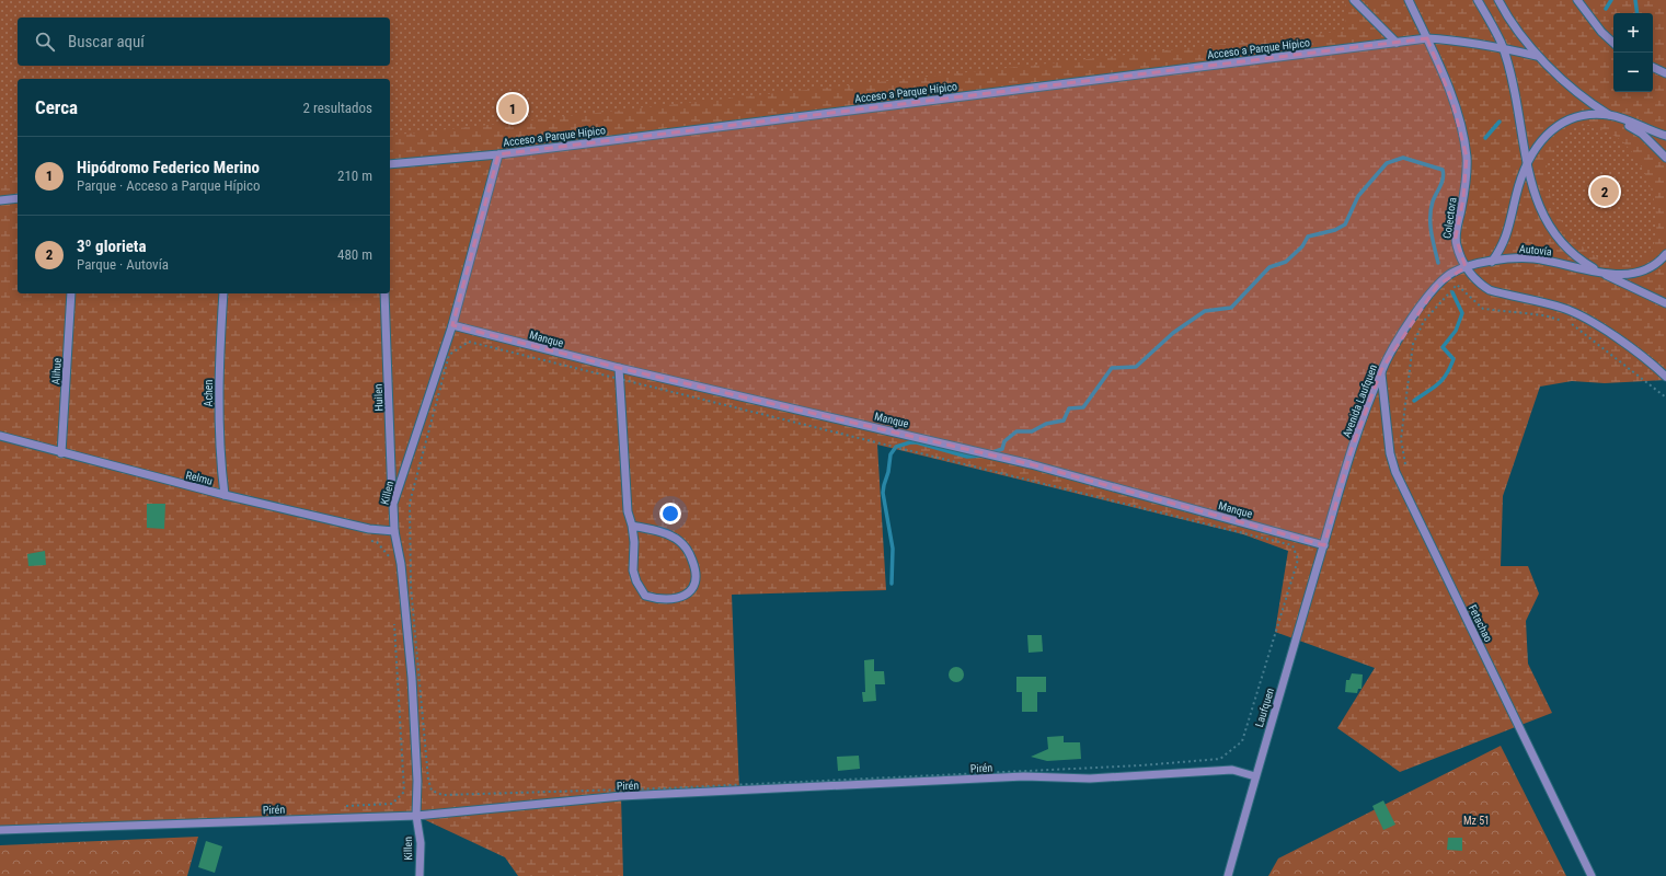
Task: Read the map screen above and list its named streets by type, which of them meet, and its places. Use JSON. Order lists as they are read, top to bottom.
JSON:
{
  "streets": {
    "street": [
      "Acceso a Parque Hípico",
      "Colectora",
      "Autovía",
      "Manque",
      "Alihue",
      "Achen",
      "Huilen",
      "Avenida Laufquen",
      "Relmu",
      "Killen",
      "Fetachao",
      "Laufquen",
      "Pirén"
    ]
  },
  "crossings": [
    ["Acceso a Parque Hípico", "Colectora"],
    ["Acceso a Parque Hípico", "Autovía"],
    ["Acceso a Parque Hípico", "Killen"],
    ["Colectora", "Avenida Laufquen"],
    ["Autovía", "Avenida Laufquen"],
    ["Manque", "Avenida Laufquen"],
    ["Manque", "Killen"],
    ["Manque", "Laufquen"],
    ["Alihue", "Relmu"],
    ["Achen", "Relmu"],
    ["Huilen", "Killen"],
    ["Avenida Laufquen", "Fetachao"],
    ["Avenida Laufquen", "Laufquen"],
    ["Relmu", "Killen"],
    ["Killen", "Pirén"],
    ["Laufquen", "Pirén"]
  ],
  "parks": ["Mz 51"],
  "page": {
    "map_buttons": ["+", "−"],
    "search": "Buscar aquí",
    "heading": ["Cerca", "2 resultados"],
    "pins": ["1", "2"],
    "list": [
      {
        "mark": "1",
        "name": "Hipódromo Federico Merino",
        "note": "Parque · Acceso a Parque Hípico",
        "value": "210 m"
      },
      {
        "mark": "2",
        "name": "3º glorieta",
        "note": "Parque · Autovía",
        "value": "480 m"
      }
    ]
  }
}
